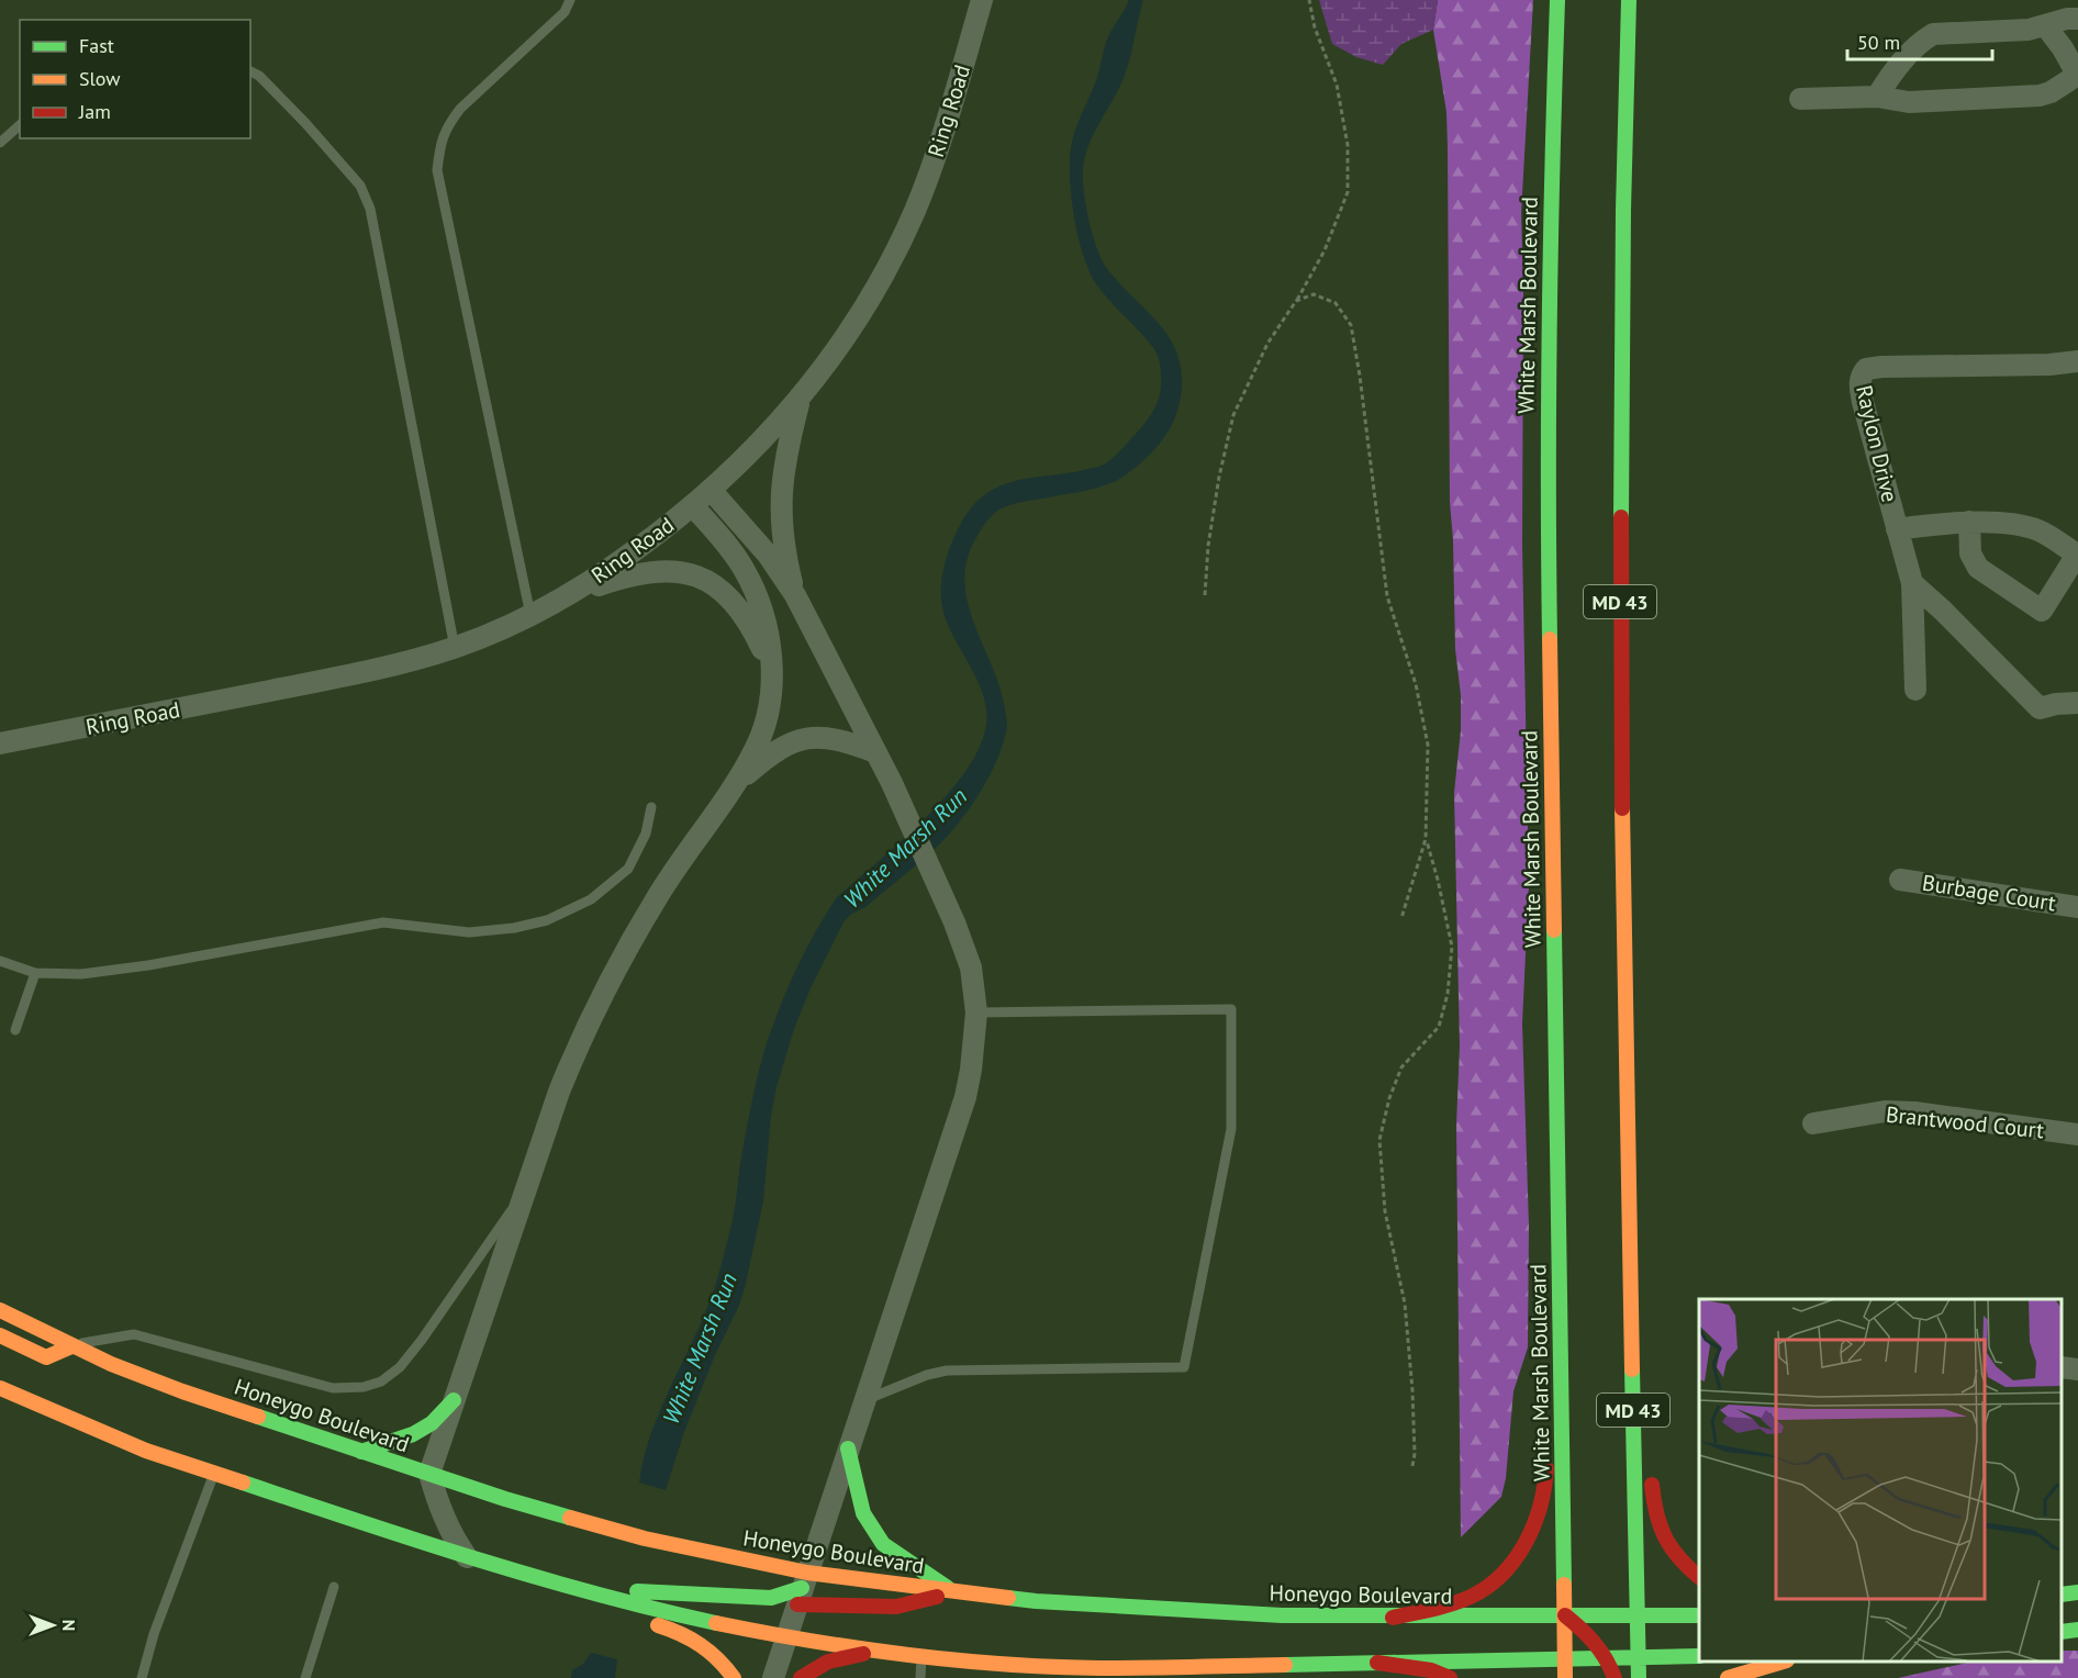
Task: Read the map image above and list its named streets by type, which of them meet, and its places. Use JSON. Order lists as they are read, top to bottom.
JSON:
{
  "streets": {
    "main road": ["White Marsh Boulevard", "MD 43", "Honeygo Boulevard"],
    "street": [
      "Ring Road",
      "Raylon Drive",
      "Burbage Court",
      "Brantwood Court"
    ]
  },
  "crossings": [
    ["White Marsh Boulevard", "Honeygo Boulevard"],
    ["MD 43", "Honeygo Boulevard"]
  ],
  "water": ["White Marsh Run"],
  "legend": ["Fast", "Slow", "Jam"],
  "scale_bar": "50 m",
  "north": "right"
}
